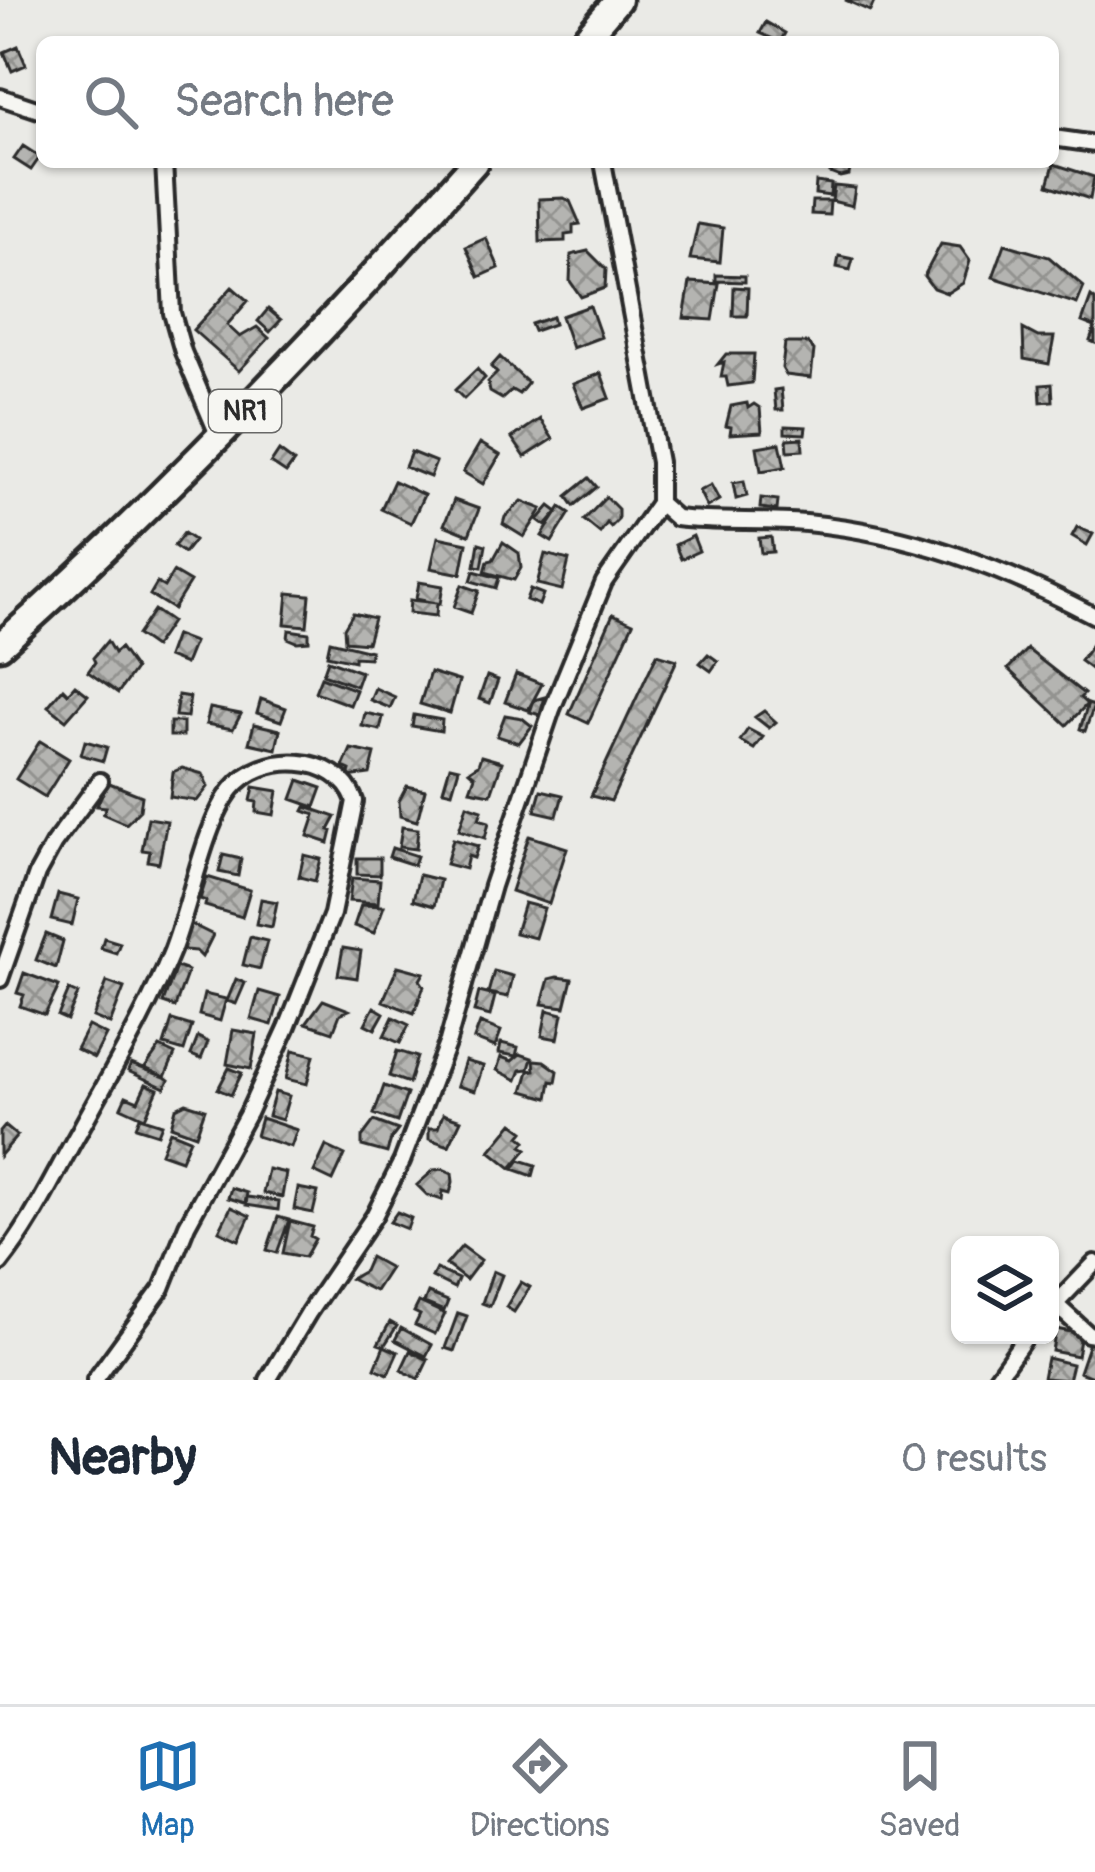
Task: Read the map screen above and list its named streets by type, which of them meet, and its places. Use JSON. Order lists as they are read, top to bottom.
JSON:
{
  "streets": {
    "highway": ["NR1"]
  },
  "page": {
    "search": "Search here",
    "heading": ["Nearby", "0 results"],
    "nav": ["Map", "Directions", "Saved"]
  }
}
